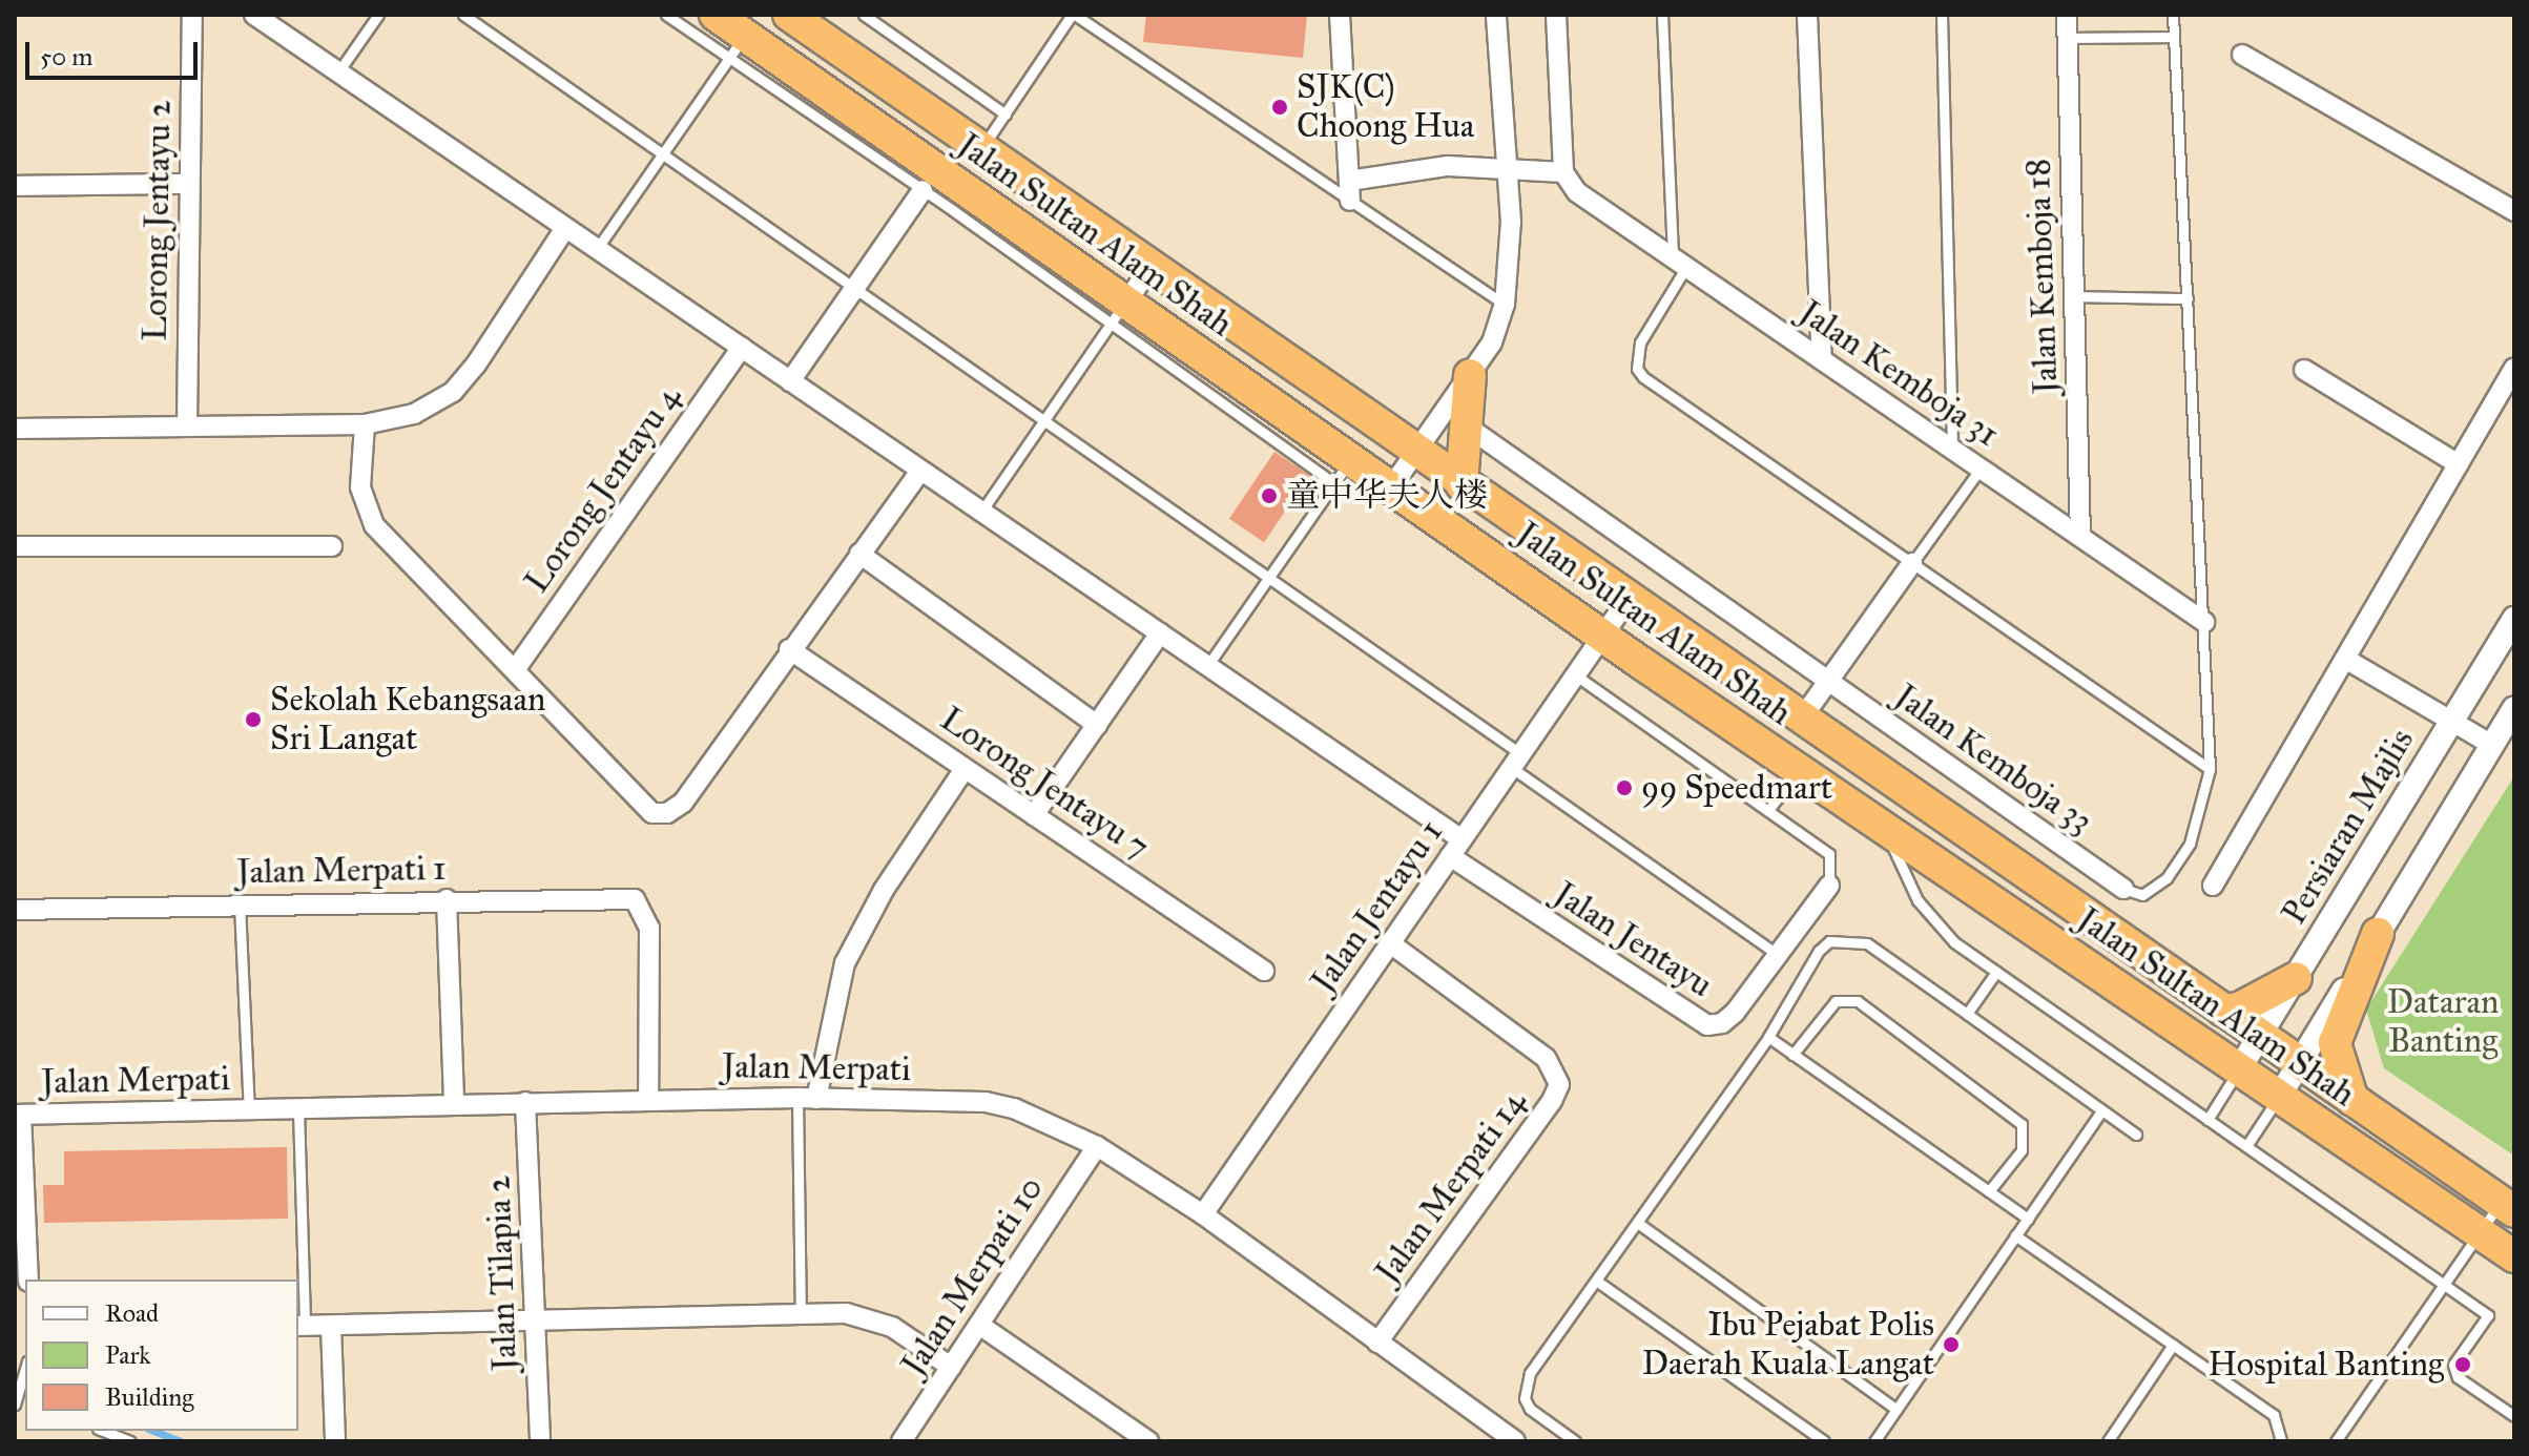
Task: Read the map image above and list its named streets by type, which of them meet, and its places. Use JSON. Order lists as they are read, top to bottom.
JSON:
{
  "streets": {
    "highway": ["Jalan Sultan Alam Shah"],
    "street": [
      "Lorong Jentayu 2",
      "Jalan Kemboja 18",
      "Jalan Kemboja 31",
      "Lorong Jentayu 4",
      "Jalan Kemboja 33",
      "Lorong Jentayu 7",
      "Persiaran Majlis",
      "Jalan Merpati 1",
      "Jalan Jentayu 1",
      "Jalan Jentayu",
      "Jalan Merpati",
      "Jalan Merpati 14",
      "Jalan Tilapia 2",
      "Jalan Merpati 10"
    ]
  },
  "crossings": [
    ["Jalan Sultan Alam Shah", "Persiaran Majlis"],
    ["Jalan Sultan Alam Shah", "Jalan Jentayu 1"],
    ["Jalan Kemboja 18", "Jalan Kemboja 31"],
    ["Jalan Merpati 1", "Jalan Merpati"],
    ["Jalan Jentayu 1", "Jalan Jentayu"],
    ["Jalan Jentayu 1", "Jalan Merpati"],
    ["Jalan Jentayu 1", "Jalan Merpati 14"],
    ["Jalan Merpati", "Jalan Merpati 14"],
    ["Jalan Merpati", "Jalan Tilapia 2"],
    ["Jalan Merpati", "Jalan Merpati 10"]
  ],
  "parks": ["Dataran Banting"],
  "places": [
    "SJK(C) Choong Hua",
    "童中华夫人楼",
    "Sekolah Kebangsaan Sri Langat",
    "99 Speedmart",
    "Ibu Pejabat Polis Daerah Kuala Langat",
    "Hospital Banting"
  ],
  "legend": ["Road", "Park", "Building"],
  "scale_bar": "50 m"
}
